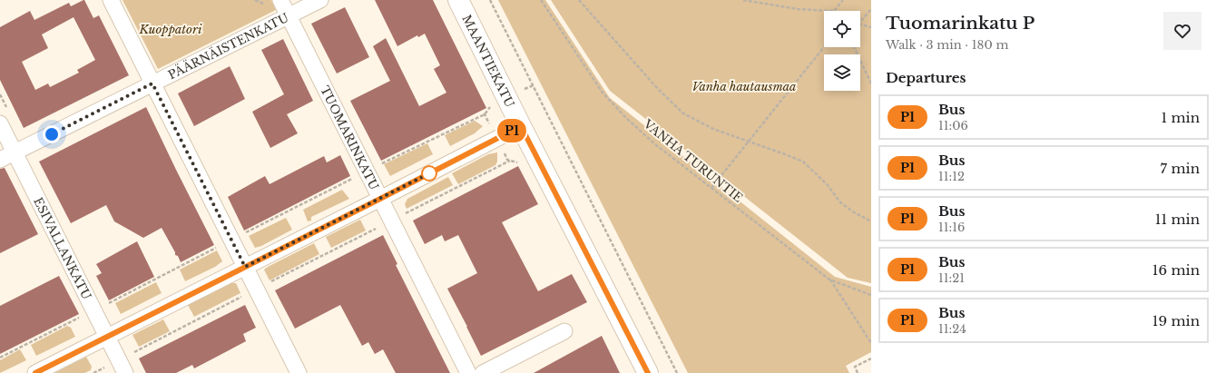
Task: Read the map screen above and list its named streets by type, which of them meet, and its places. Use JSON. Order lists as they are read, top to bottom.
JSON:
{
  "streets": {
    "main road": ["MAANTIEKATU"],
    "street": ["PÄÄRNÄISTENKATU", "TUOMARINKATU", "ESIVALLANKATU"],
    "path": ["VANHA TURUNTIE"]
  },
  "crossings": [
    ["PÄÄRNÄISTENKATU", "TUOMARINKATU"],
    ["PÄÄRNÄISTENKATU", "ESIVALLANKATU"]
  ],
  "parks": ["Kuoppatori", "Vanha hautausmaa"],
  "lines": ["bus line P1"],
  "page": {
    "on_map": "P1",
    "heading": [
      ["Tuomarinkatu P", "Walk · 3 min · 180 m"],
      "Departures"
    ],
    "list": [
      {
        "mark": "P1",
        "name": "Bus",
        "note": "11:06",
        "value": "1 min"
      },
      {
        "mark": "P1",
        "name": "Bus",
        "note": "11:12",
        "value": "7 min"
      },
      {
        "mark": "P1",
        "name": "Bus",
        "note": "11:16",
        "value": "11 min"
      },
      {
        "mark": "P1",
        "name": "Bus",
        "note": "11:21",
        "value": "16 min"
      },
      {
        "mark": "P1",
        "name": "Bus",
        "note": "11:24",
        "value": "19 min"
      }
    ]
  }
}
